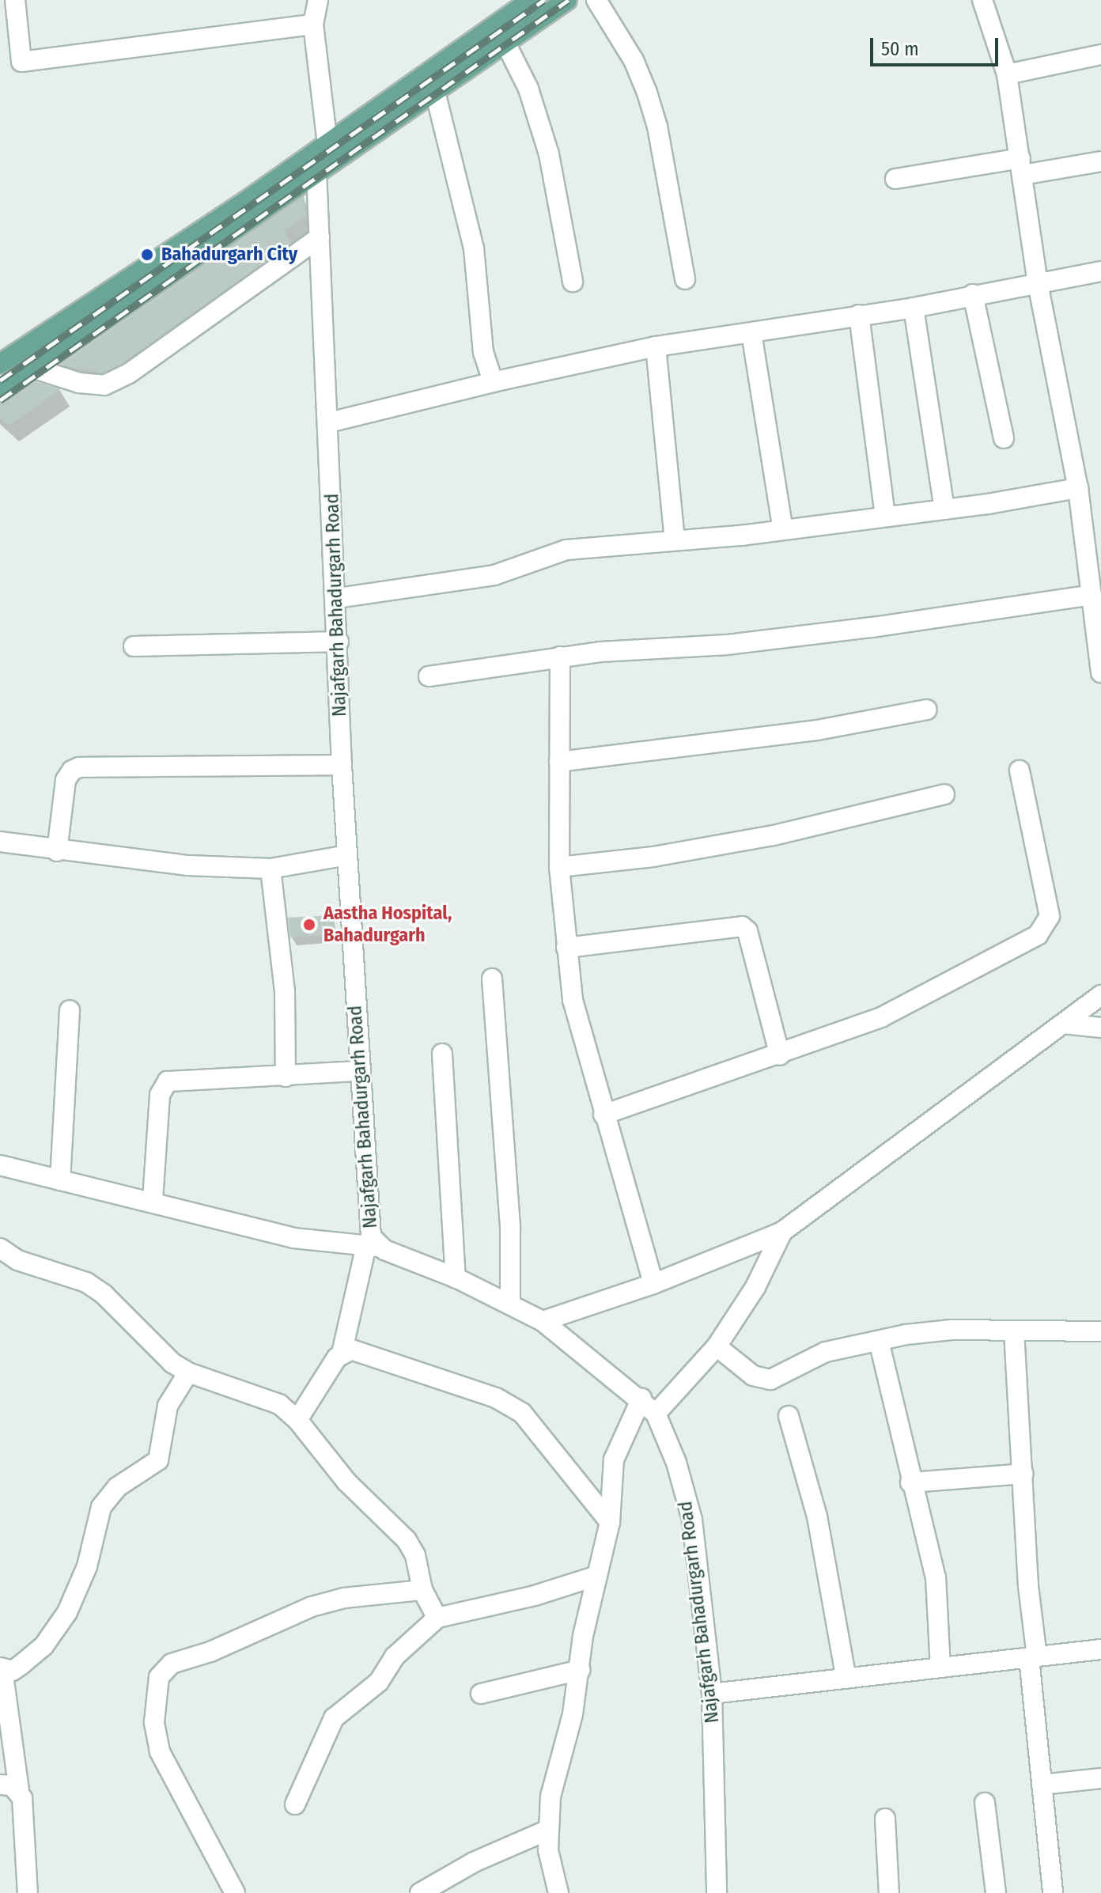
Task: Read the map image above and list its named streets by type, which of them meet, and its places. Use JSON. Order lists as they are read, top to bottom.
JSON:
{
  "streets": {
    "street": ["Najafgarh Bahadurgarh Road"]
  },
  "places": ["Bahadurgarh City", "Aastha Hospital, Bahadurgarh"],
  "scale_bar": "50 m"
}
